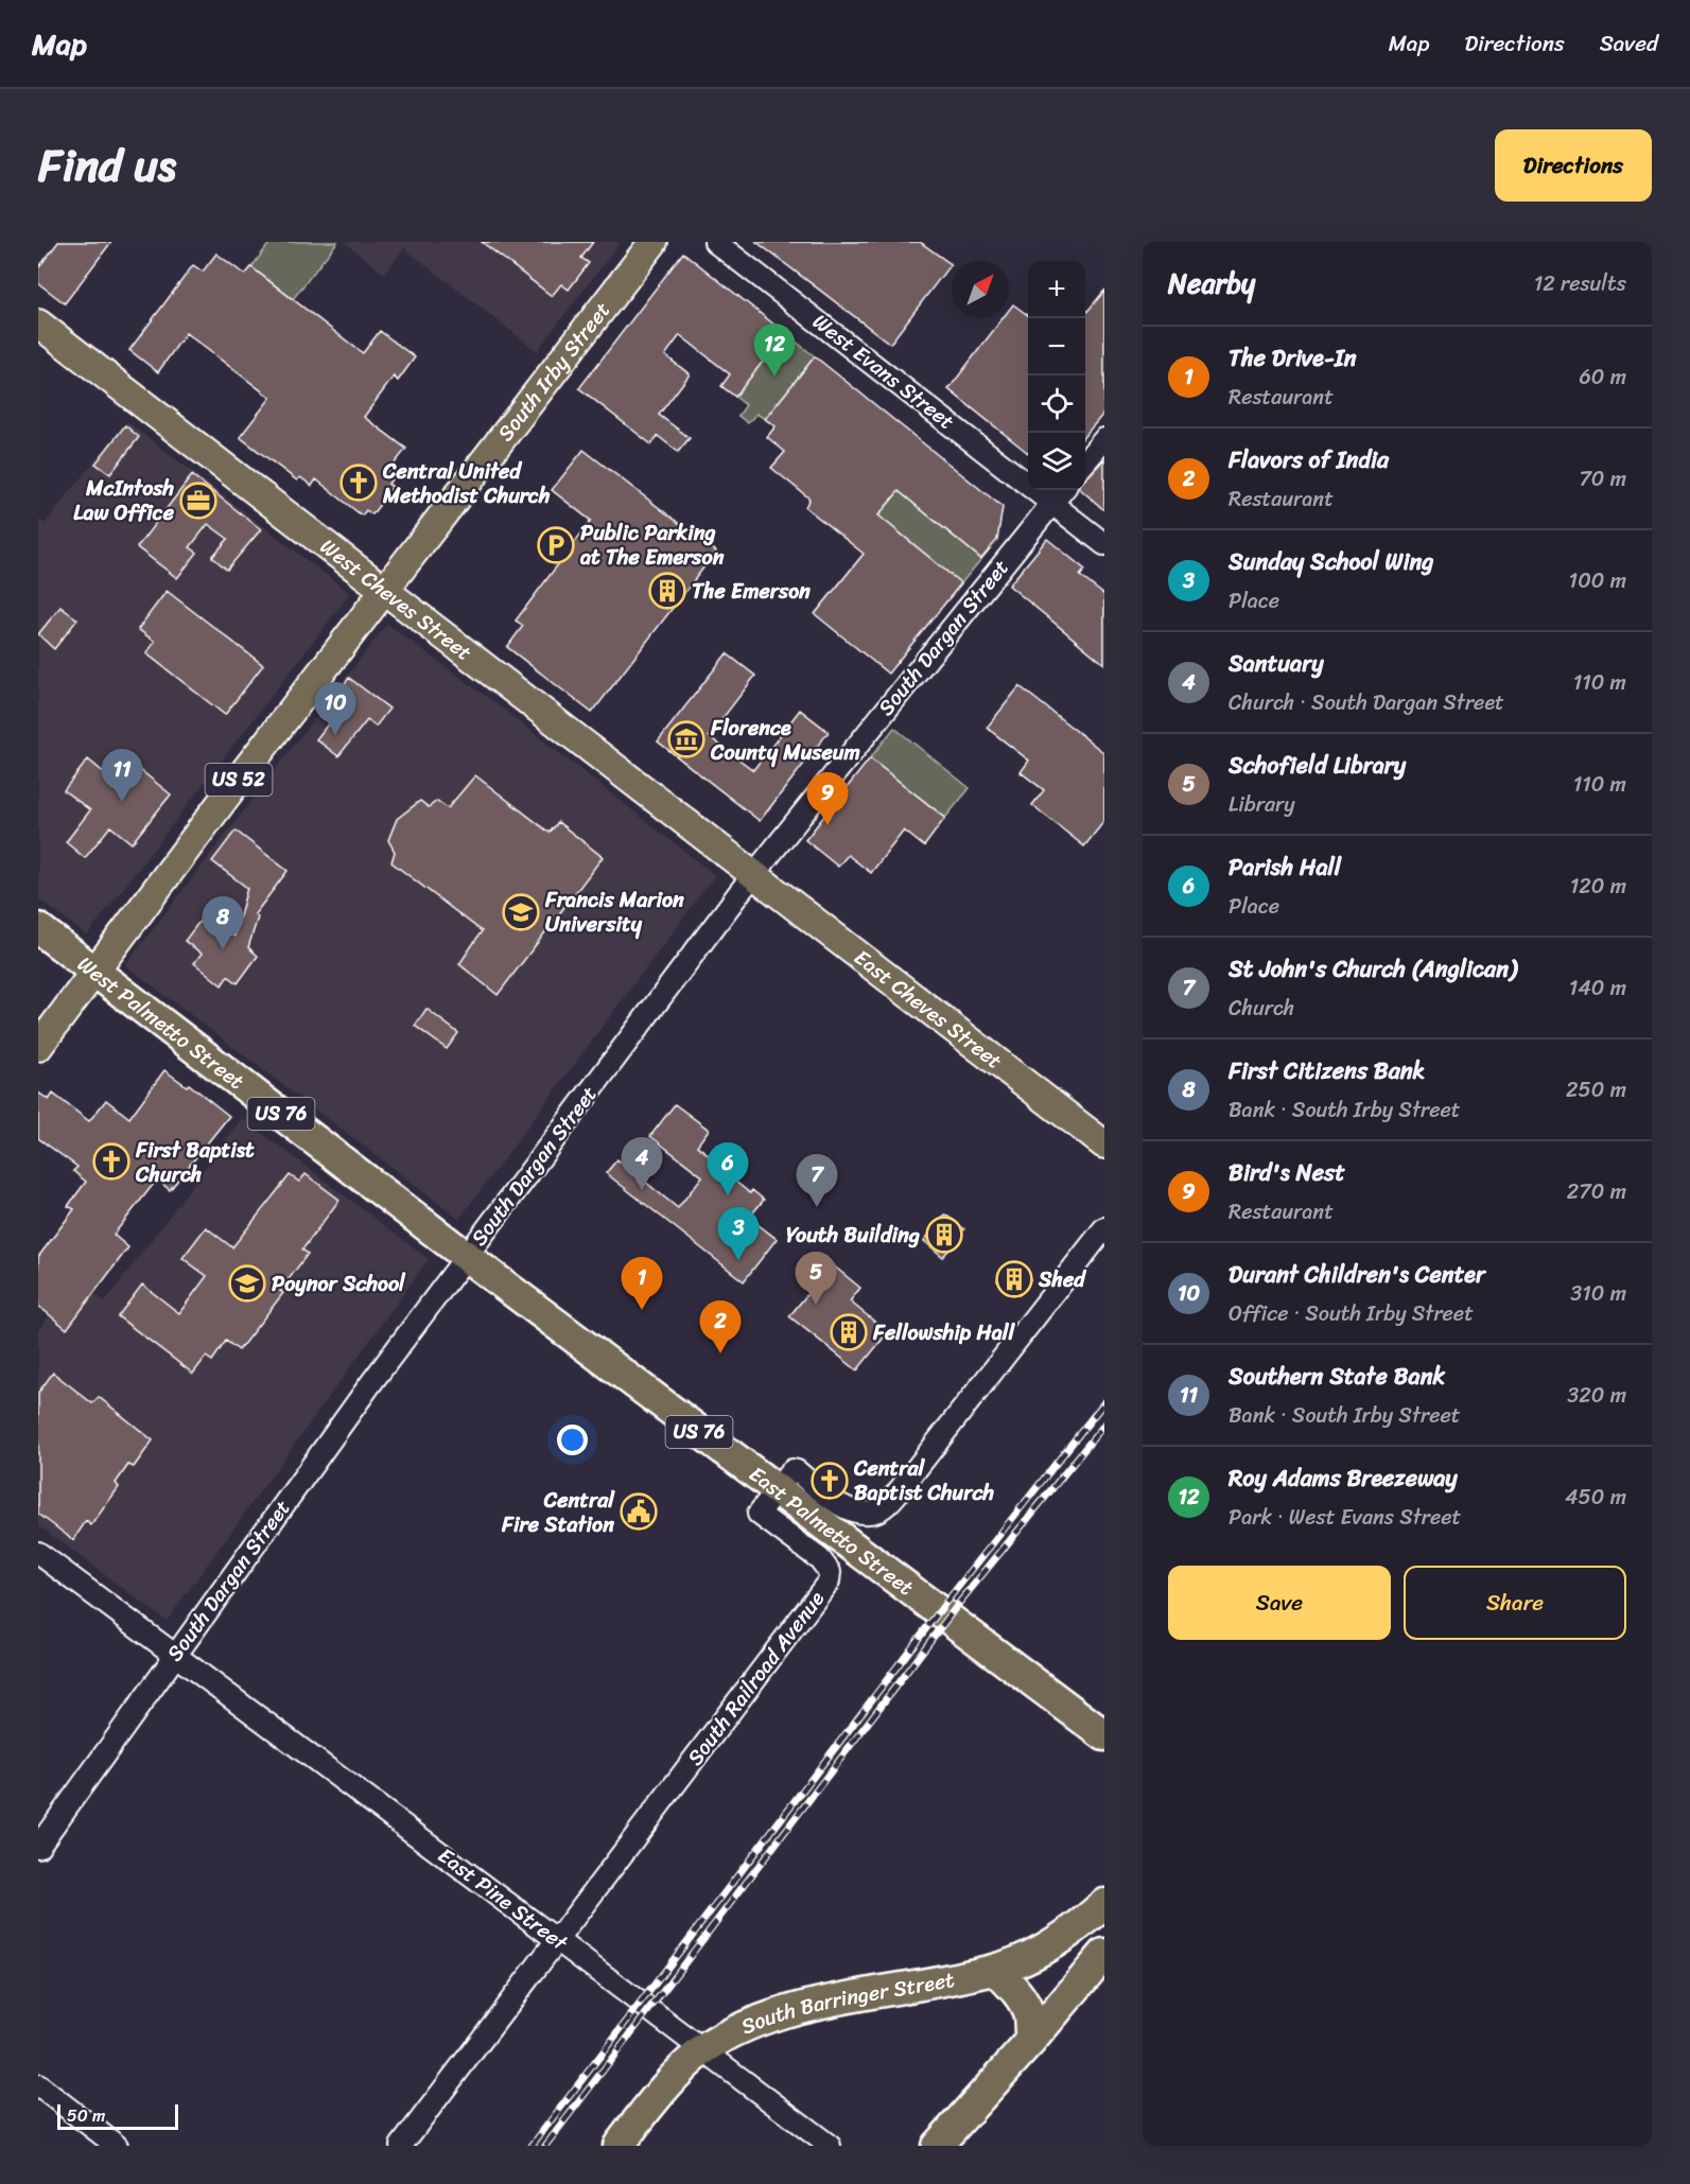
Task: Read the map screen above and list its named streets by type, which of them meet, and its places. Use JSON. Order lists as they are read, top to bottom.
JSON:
{
  "streets": {
    "highway": [
      "West Palmetto Street",
      "US 76",
      "East Palmetto Street",
      "South Barringer Street"
    ],
    "main road": [
      "South Irby Street",
      "West Cheves Street",
      "US 52",
      "East Cheves Street"
    ],
    "street": [
      "West Evans Street",
      "South Dargan Street",
      "South Railroad Avenue",
      "East Pine Street"
    ]
  },
  "crossings": [
    ["South Irby Street", "West Cheves Street"],
    ["South Irby Street", "West Palmetto Street"],
    ["West Evans Street", "South Dargan Street"],
    ["West Cheves Street", "South Dargan Street"],
    ["West Cheves Street", "East Cheves Street"],
    ["South Dargan Street", "East Cheves Street"],
    ["South Dargan Street", "West Palmetto Street"],
    ["South Dargan Street", "East Palmetto Street"],
    ["South Dargan Street", "East Pine Street"],
    ["West Palmetto Street", "East Palmetto Street"],
    ["East Palmetto Street", "South Railroad Avenue"],
    ["South Railroad Avenue", "East Pine Street"],
    ["East Pine Street", "South Barringer Street"]
  ],
  "places": {
    "church": ["Central United Methodist Church", "First Baptist Church", "Central Baptist Church"],
    "office": ["McIntosh Law Office"],
    "parking": ["Public Parking at The Emerson"],
    "building": [
      "The Emerson",
      "Youth Building",
      "Shed",
      "Fellowship Hall"
    ],
    "museum": ["Florence County Museum"],
    "school or university": ["Francis Marion University", "Poynor School"],
    "public building": ["Central Fire Station"]
  },
  "scale_bar": "50 m",
  "north": "top right",
  "page": {
    "header": "Map",
    "nav": ["Map", "Directions", "Saved"],
    "title": "Find us",
    "buttons": [
      "Directions",
      ["Save", "Share"]
    ],
    "heading": ["Nearby", "12 results"],
    "map_buttons": ["+", "−"],
    "pins": [
      "12",
      "10",
      "11",
      "9",
      "8",
      "4",
      "6",
      "7",
      "3",
      "5",
      "1",
      "2"
    ],
    "list": [
      {
        "mark": "1",
        "name": "The Drive-In",
        "note": "Restaurant",
        "value": "60 m"
      },
      {
        "mark": "2",
        "name": "Flavors of India",
        "note": "Restaurant",
        "value": "70 m"
      },
      {
        "mark": "3",
        "name": "Sunday School Wing",
        "note": "Place",
        "value": "100 m"
      },
      {
        "mark": "4",
        "name": "Santuary",
        "note": "Church · South Dargan Street",
        "value": "110 m"
      },
      {
        "mark": "5",
        "name": "Schofield Library",
        "note": "Library",
        "value": "110 m"
      },
      {
        "mark": "6",
        "name": "Parish Hall",
        "note": "Place",
        "value": "120 m"
      },
      {
        "mark": "7",
        "name": "St John's Church (Anglican)",
        "note": "Church",
        "value": "140 m"
      },
      {
        "mark": "8",
        "name": "First Citizens Bank",
        "note": "Bank · South Irby Street",
        "value": "250 m"
      },
      {
        "mark": "9",
        "name": "Bird's Nest",
        "note": "Restaurant",
        "value": "270 m"
      },
      {
        "mark": "10",
        "name": "Durant Children's Center",
        "note": "Office · South Irby Street",
        "value": "310 m"
      },
      {
        "mark": "11",
        "name": "Southern State Bank",
        "note": "Bank · South Irby Street",
        "value": "320 m"
      },
      {
        "mark": "12",
        "name": "Roy Adams Breezeway",
        "note": "Park · West Evans Street",
        "value": "450 m"
      }
    ],
    "scale": "50 m"
  }
}
